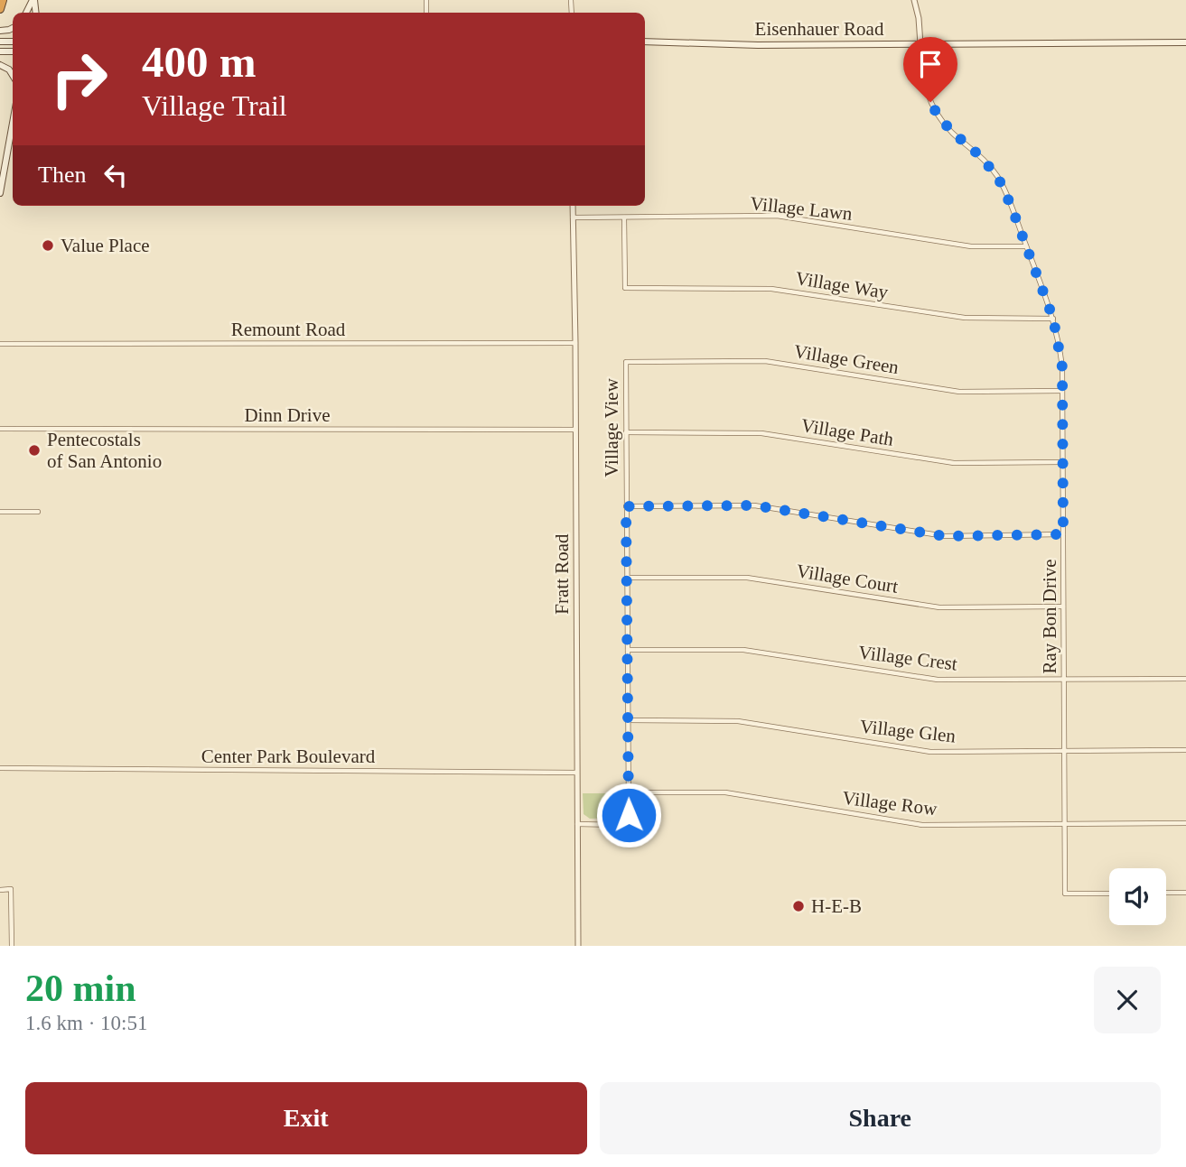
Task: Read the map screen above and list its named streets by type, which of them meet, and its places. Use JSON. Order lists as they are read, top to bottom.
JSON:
{
  "streets": {
    "main road": ["Eisenhauer Road"],
    "street": [
      "Village Lawn",
      "Village Way",
      "Remount Road",
      "Village Green",
      "Dinn Drive",
      "Village View",
      "Village Path",
      "Fratt Road",
      "Village Court",
      "Ray Bon Drive",
      "Village Crest",
      "Village Glen",
      "Center Park Boulevard",
      "Village Row"
    ]
  },
  "crossings": [
    ["Eisenhauer Road", "Ray Bon Drive"],
    ["Village Lawn", "Village Way"],
    ["Village Lawn", "Fratt Road"],
    ["Village Lawn", "Ray Bon Drive"],
    ["Village Way", "Ray Bon Drive"],
    ["Remount Road", "Fratt Road"],
    ["Village Green", "Village View"],
    ["Village Green", "Ray Bon Drive"],
    ["Dinn Drive", "Fratt Road"],
    ["Village View", "Village Path"],
    ["Village View", "Fratt Road"],
    ["Village View", "Village Court"],
    ["Village View", "Village Crest"],
    ["Village View", "Village Glen"],
    ["Village View", "Village Row"],
    ["Village Path", "Ray Bon Drive"],
    ["Fratt Road", "Center Park Boulevard"],
    ["Village Court", "Ray Bon Drive"],
    ["Ray Bon Drive", "Village Crest"],
    ["Ray Bon Drive", "Village Glen"],
    ["Ray Bon Drive", "Village Row"]
  ],
  "places": ["Value Place", "Pentecostals of San Antonio", "H-E-B"],
  "page": {
    "turn": ["400 m", "Village Trail"],
    "then": "Then",
    "heading": ["20 min", "1.6 km · 10:51"],
    "buttons": ["Exit", "Share"]
  }
}
